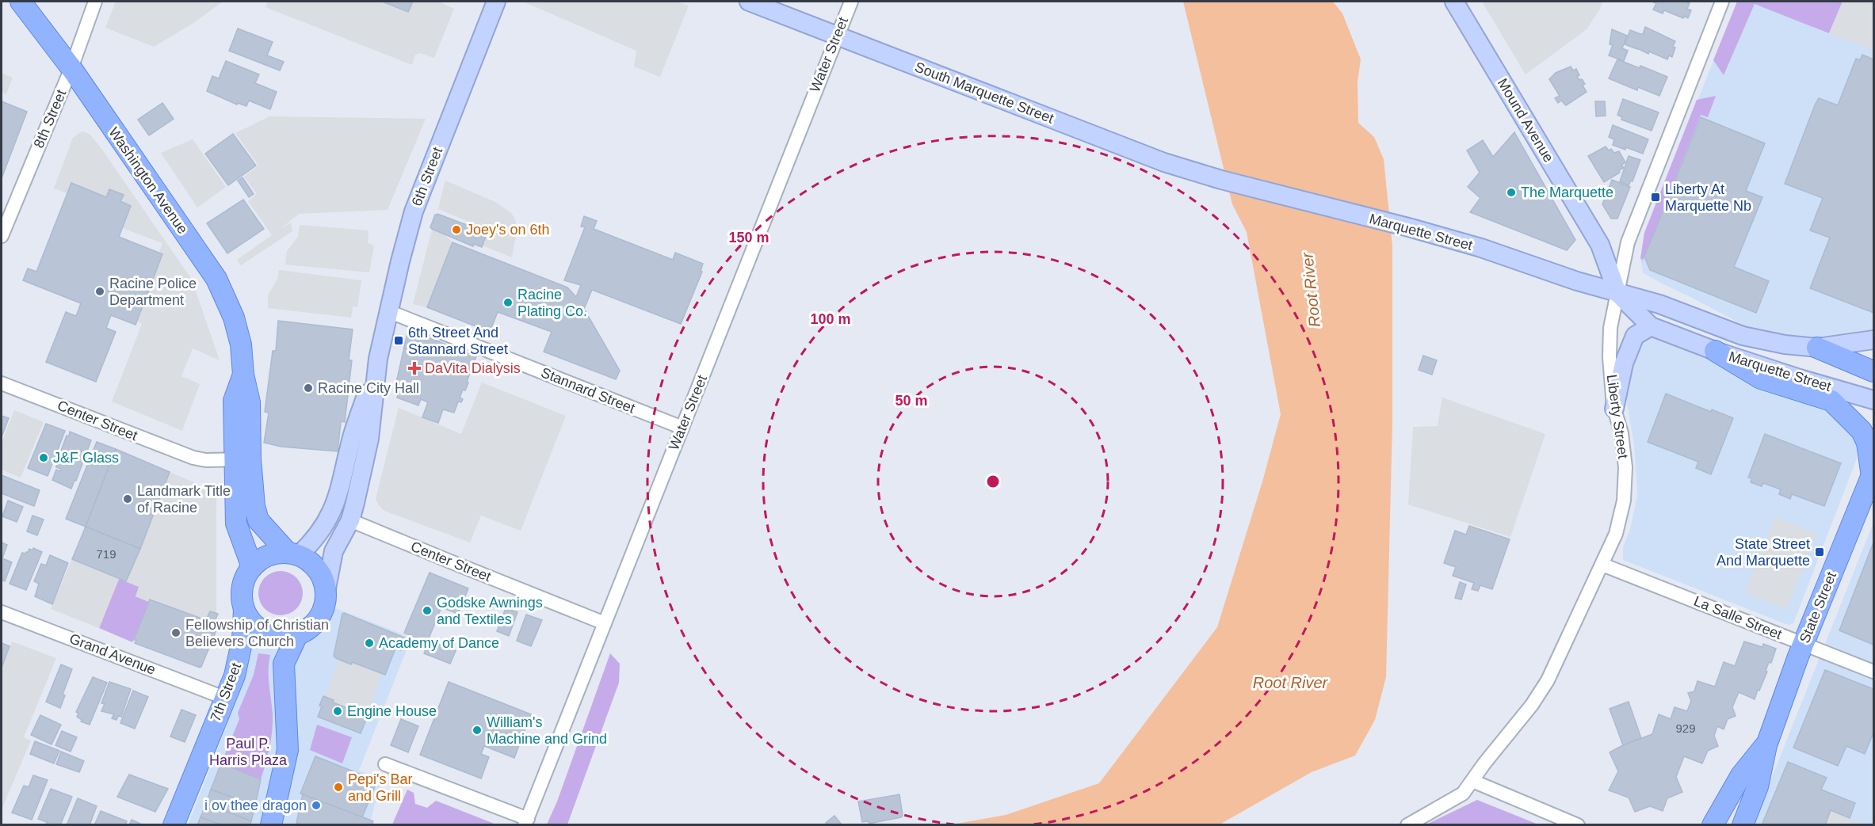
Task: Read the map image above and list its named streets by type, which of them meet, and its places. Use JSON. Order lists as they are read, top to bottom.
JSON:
{
  "streets": {
    "main road": ["Washington Avenue", "State Street", "7th Street"],
    "street": [
      "Water Street",
      "South Marquette Street",
      "8th Street",
      "Mound Avenue",
      "6th Street",
      "Marquette Street",
      "Stannard Street",
      "Liberty Street",
      "Center Street",
      "La Salle Street",
      "Grand Avenue"
    ]
  },
  "crossings": [
    ["Water Street", "South Marquette Street"],
    ["Water Street", "Stannard Street"],
    ["Water Street", "Center Street"],
    ["South Marquette Street", "Marquette Street"],
    ["8th Street", "Washington Avenue"],
    ["Mound Avenue", "Marquette Street"],
    ["Mound Avenue", "Liberty Street"],
    ["6th Street", "Washington Avenue"],
    ["6th Street", "Stannard Street"],
    ["6th Street", "Center Street"],
    ["6th Street", "7th Street"],
    ["Washington Avenue", "Center Street"],
    ["Washington Avenue", "7th Street"],
    ["Marquette Street", "Liberty Street"],
    ["Liberty Street", "La Salle Street"],
    ["State Street", "La Salle Street"],
    ["Grand Avenue", "7th Street"]
  ],
  "water": ["Root River"],
  "parks": ["Paul P. Harris Plaza"],
  "places": {
    "other": [
      "The Marquette",
      "Joey's on 6th",
      "Racine Police Department",
      "Racine Plating Co.",
      "Racine City Hall",
      "J&F Glass",
      "Landmark Title of Racine",
      "Godske Awnings and Textiles",
      "Fellowship of Christian Believers Church",
      "Academy of Dance",
      "Engine House",
      "William's Machine and Grind",
      "Pepi's Bar and Grill",
      "i ov thee dragon"
    ],
    "transit": ["Liberty At Marquette Nb", "6th Street And Stannard Street", "State Street And Marquette"],
    "health": ["DaVita Dialysis"]
  },
  "house_numbers": ["719", "929"],
  "rings": ["150 m", "100 m", "50 m"]
}
